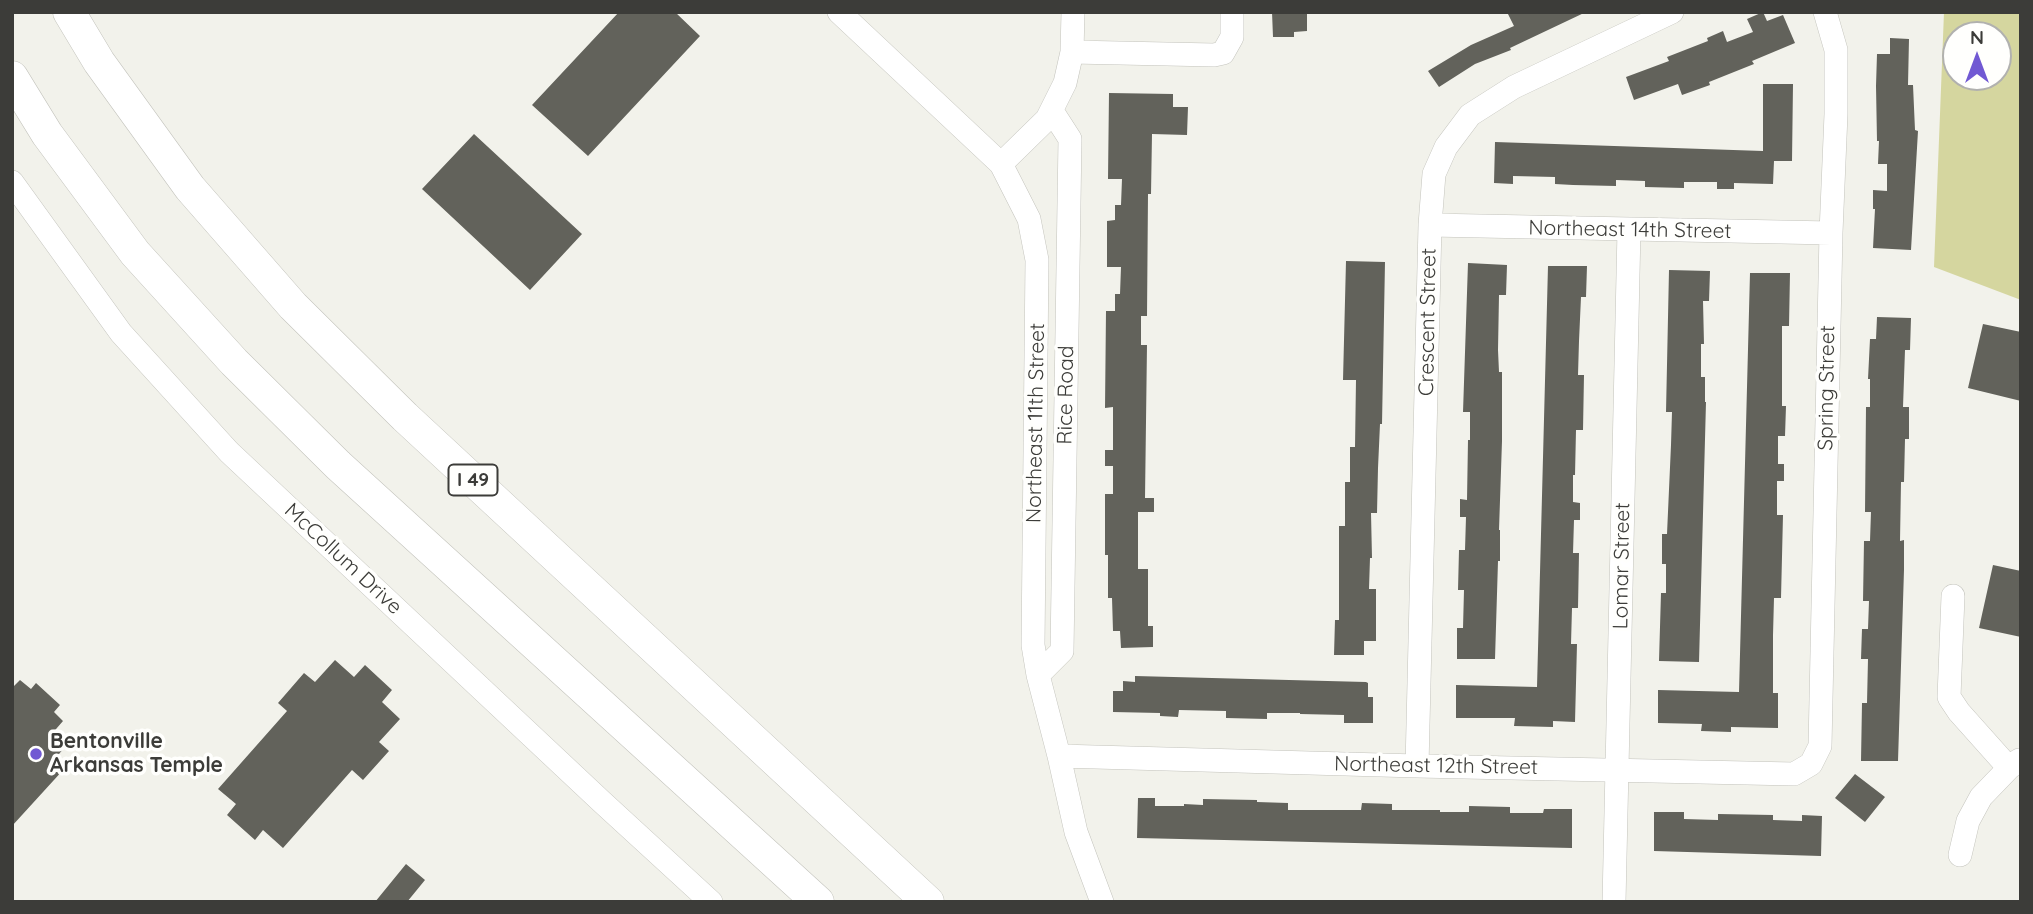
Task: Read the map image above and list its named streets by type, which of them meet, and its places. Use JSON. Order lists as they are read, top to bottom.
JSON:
{
  "streets": {
    "highway": ["I 49"],
    "street": [
      "Northeast 14th Street",
      "Crescent Street",
      "Spring Street",
      "Rice Road",
      "Northeast 11th Street",
      "McCollum Drive",
      "Lomar Street",
      "Northeast 12th Street"
    ]
  },
  "crossings": [
    ["Northeast 14th Street", "Crescent Street"],
    ["Northeast 14th Street", "Spring Street"],
    ["Northeast 14th Street", "Lomar Street"],
    ["Crescent Street", "Northeast 12th Street"],
    ["Spring Street", "Northeast 12th Street"],
    ["Rice Road", "Northeast 11th Street"],
    ["Northeast 11th Street", "Northeast 12th Street"],
    ["Lomar Street", "Northeast 12th Street"]
  ],
  "places": ["Bentonville Arkansas Temple"],
  "north": "top"
}
